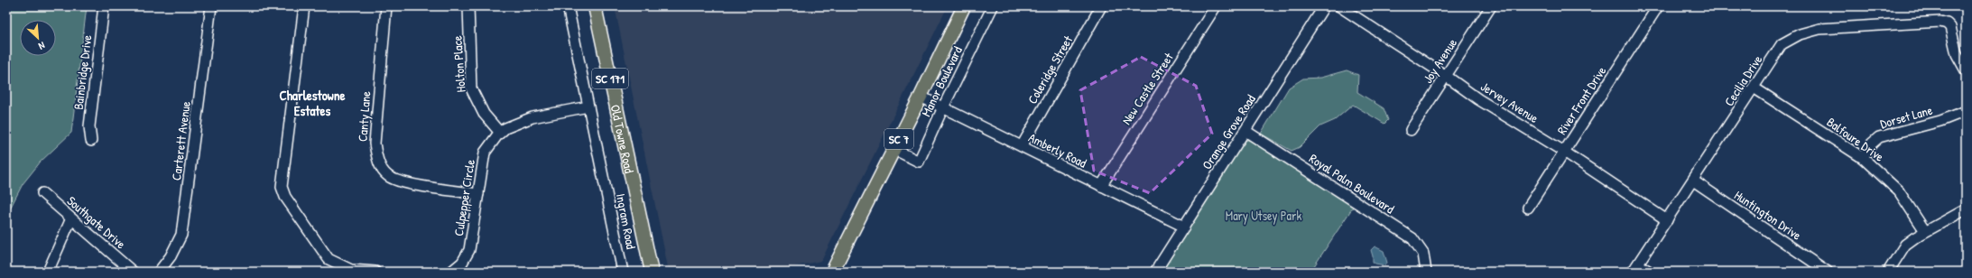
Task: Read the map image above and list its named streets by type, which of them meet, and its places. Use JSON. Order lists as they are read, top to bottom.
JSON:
{
  "streets": {
    "main road": ["SC 171", "Old Towne Road", "SC 7"],
    "street": [
      "Joy Avenue",
      "Holton Place",
      "Coleridge Street",
      "Bainbridge Drive",
      "Cecilia Drive",
      "Manor Boulevard",
      "New Castle Street",
      "River Front Drive",
      "Jervey Avenue",
      "Canty Lane",
      "Dorset Lane",
      "Orange Grove Road",
      "Balfoure Drive",
      "Carterett Avenue",
      "Amberly Road",
      "Royal Palm Boulevard",
      "Culpepper Circle",
      "Huntington Drive",
      "Ingram Road",
      "Southgate Drive"
    ]
  },
  "crossings": [
    ["Joy Avenue", "Jervey Avenue"],
    ["Holton Place", "Culpepper Circle"],
    ["Coleridge Street", "Amberly Road"],
    ["Cecilia Drive", "Jervey Avenue"],
    ["Cecilia Drive", "Balfoure Drive"],
    ["Cecilia Drive", "Huntington Drive"],
    ["Manor Boulevard", "SC 7"],
    ["Manor Boulevard", "Amberly Road"],
    ["New Castle Street", "Amberly Road"],
    ["River Front Drive", "Jervey Avenue"],
    ["Canty Lane", "Culpepper Circle"],
    ["Dorset Lane", "Balfoure Drive"],
    ["Orange Grove Road", "Amberly Road"],
    ["Orange Grove Road", "Royal Palm Boulevard"],
    ["SC 7", "Amberly Road"],
    ["Culpepper Circle", "Ingram Road"]
  ],
  "districts": ["Charlestowne Estates"],
  "parks": ["Mary Utsey Park"],
  "north": "bottom right"
}
